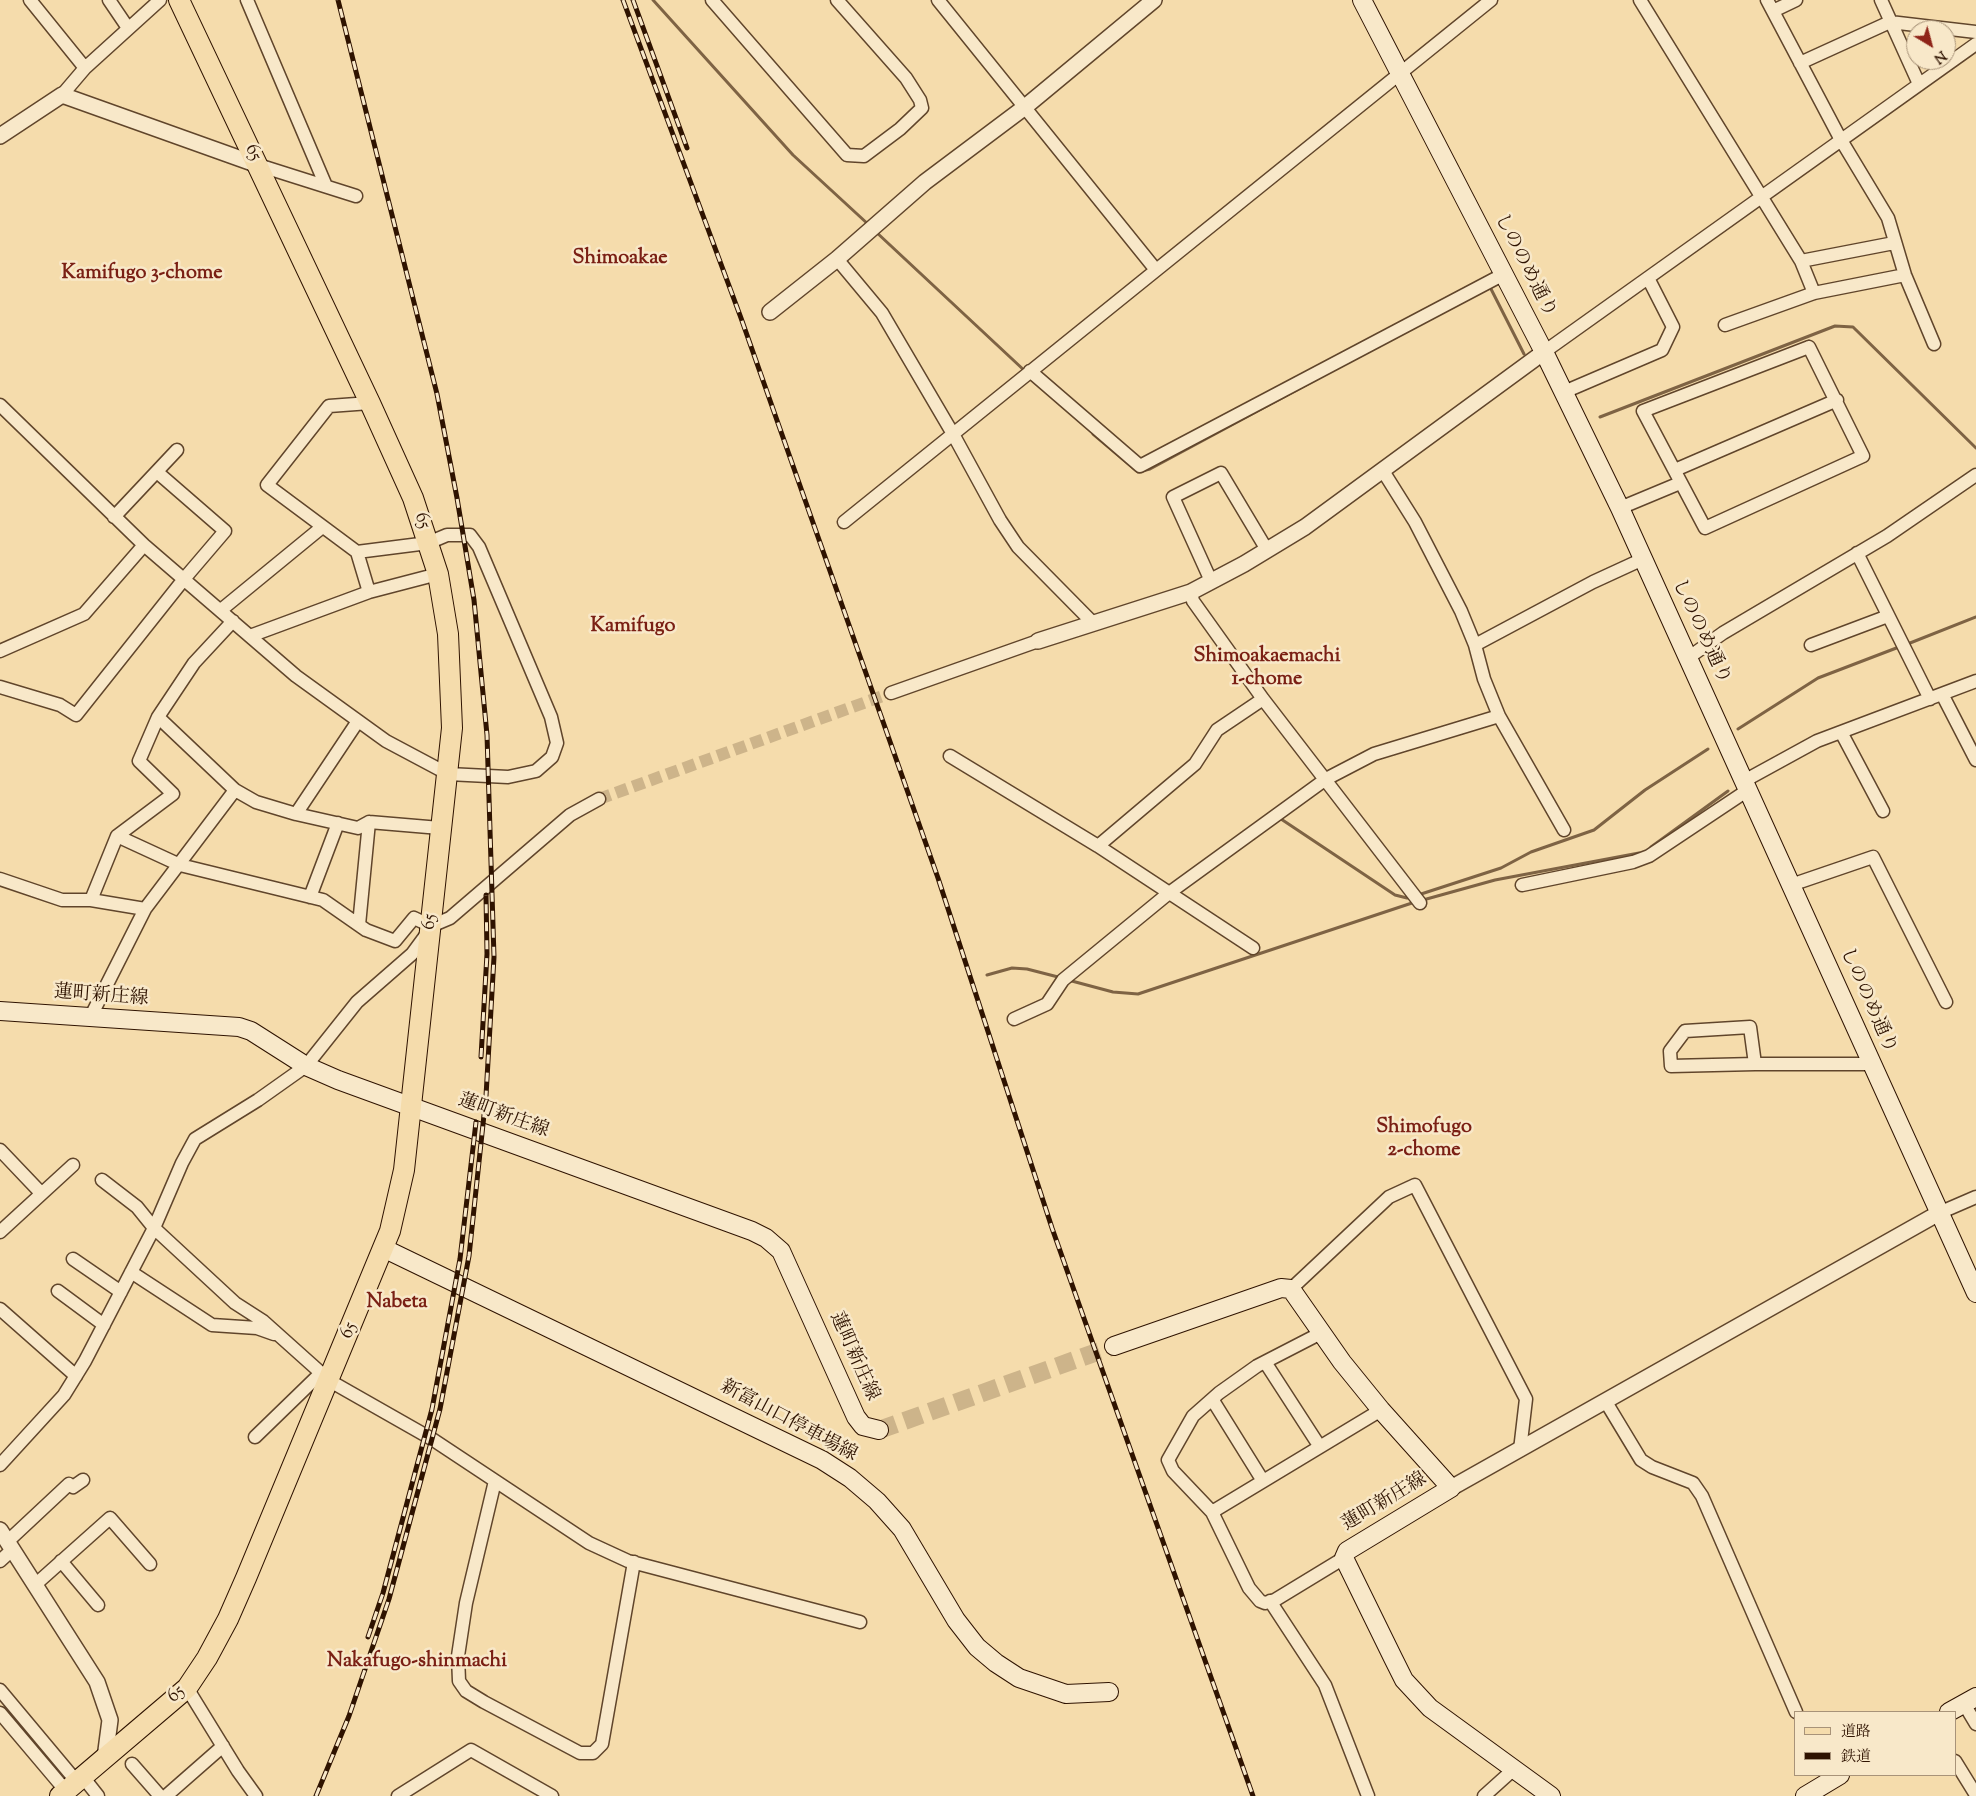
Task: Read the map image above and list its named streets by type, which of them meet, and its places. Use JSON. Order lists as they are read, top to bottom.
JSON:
{
  "streets": {
    "main road": [
      "65",
      "しののめ通り",
      "蓮町新庄線",
      "新富山口停車場線"
    ]
  },
  "crossings": [
    ["65", "蓮町新庄線"],
    ["65", "新富山口停車場線"]
  ],
  "districts": [
    "Shimoakae",
    "Kamifugo 3-chome",
    "Kamifugo",
    "Shimoakaemachi 1-chome",
    "Shimofugo 2-chome",
    "Nabeta",
    "Nakafugo-shinmachi"
  ],
  "legend": ["道路", "鉄道"],
  "north": "bottom right"
}
